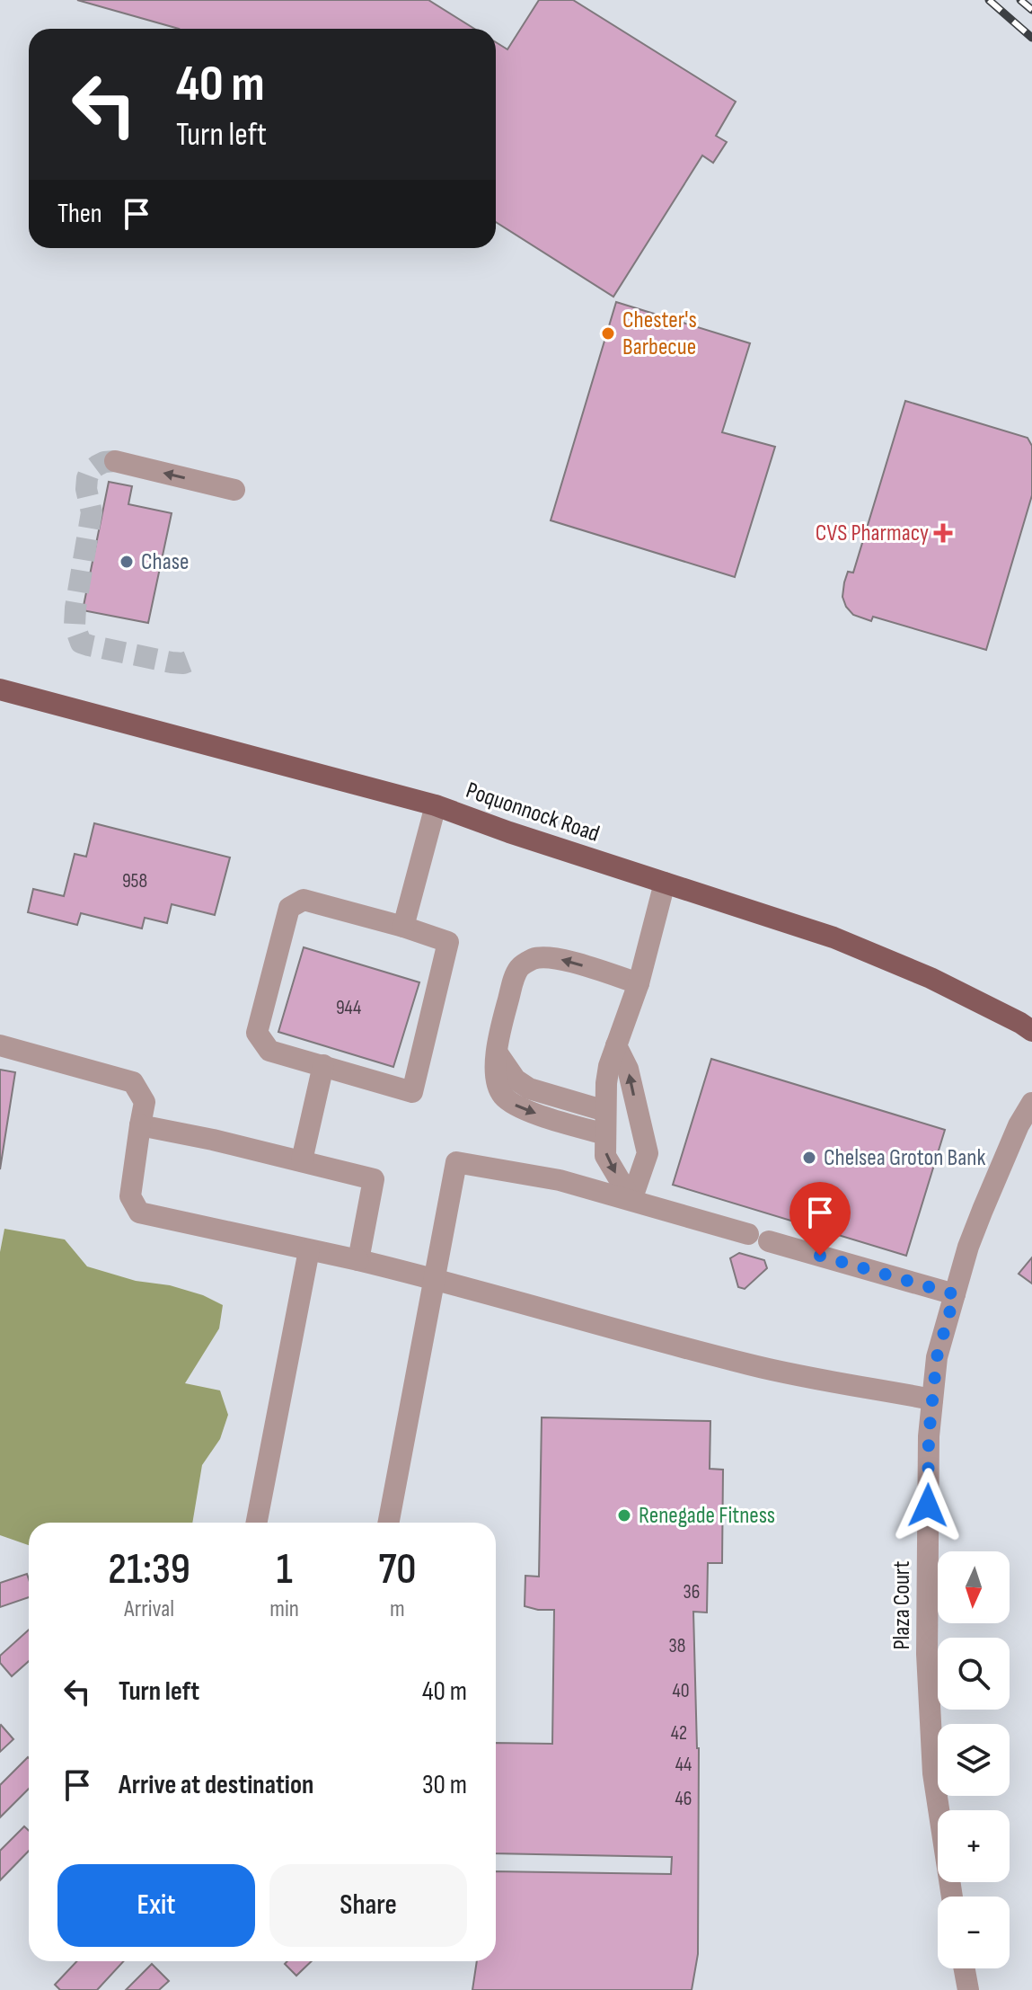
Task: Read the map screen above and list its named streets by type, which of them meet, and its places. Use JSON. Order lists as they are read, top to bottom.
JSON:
{
  "streets": {
    "main road": ["Poquonnock Road"],
    "street": ["Plaza Court"]
  },
  "places": {
    "other": [
      "Chester's Barbecue",
      "Chase",
      "Chelsea Groton Bank",
      "Renegade Fitness"
    ],
    "health": ["CVS Pharmacy"]
  },
  "house_numbers": [
    "958",
    "944",
    "36",
    "38",
    "40",
    "42",
    "44",
    "46"
  ],
  "north": "bottom",
  "page": {
    "turn": ["40 m", "Turn left"],
    "then": "Then",
    "eta": [
      "21:39",
      "Arrival",
      "1",
      "min",
      "70",
      "m"
    ],
    "map_buttons": ["+", "−"],
    "list": [
      {
        "name": "Turn left",
        "value": "40 m"
      },
      {
        "name": "Arrive at destination",
        "value": "30 m"
      }
    ],
    "buttons": ["Exit", "Share"]
  }
}
